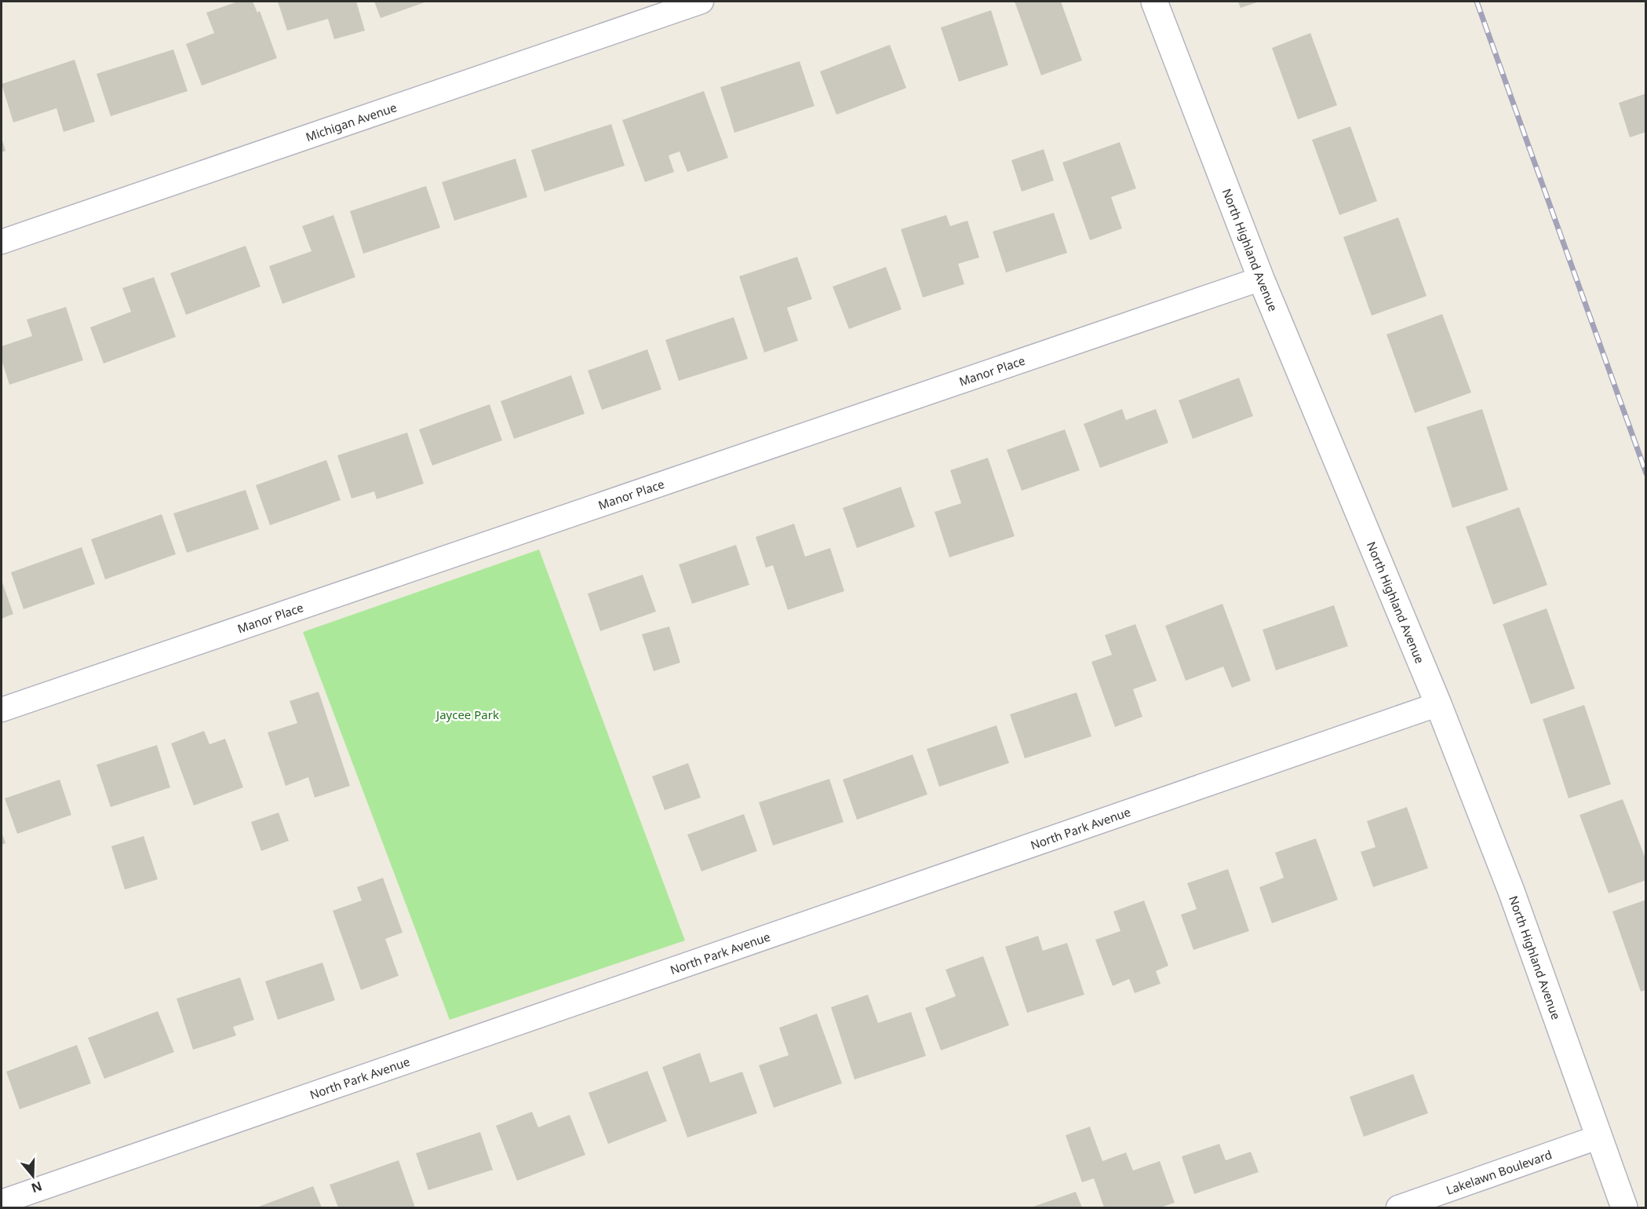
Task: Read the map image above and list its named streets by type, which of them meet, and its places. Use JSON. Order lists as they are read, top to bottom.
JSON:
{
  "streets": {
    "street": [
      "Michigan Avenue",
      "North Highland Avenue",
      "Manor Place",
      "North Park Avenue",
      "Lakelawn Boulevard"
    ]
  },
  "crossings": [
    ["North Highland Avenue", "Manor Place"],
    ["North Highland Avenue", "North Park Avenue"],
    ["North Highland Avenue", "Lakelawn Boulevard"]
  ],
  "parks": ["Jaycee Park"],
  "north": "bottom"
}
